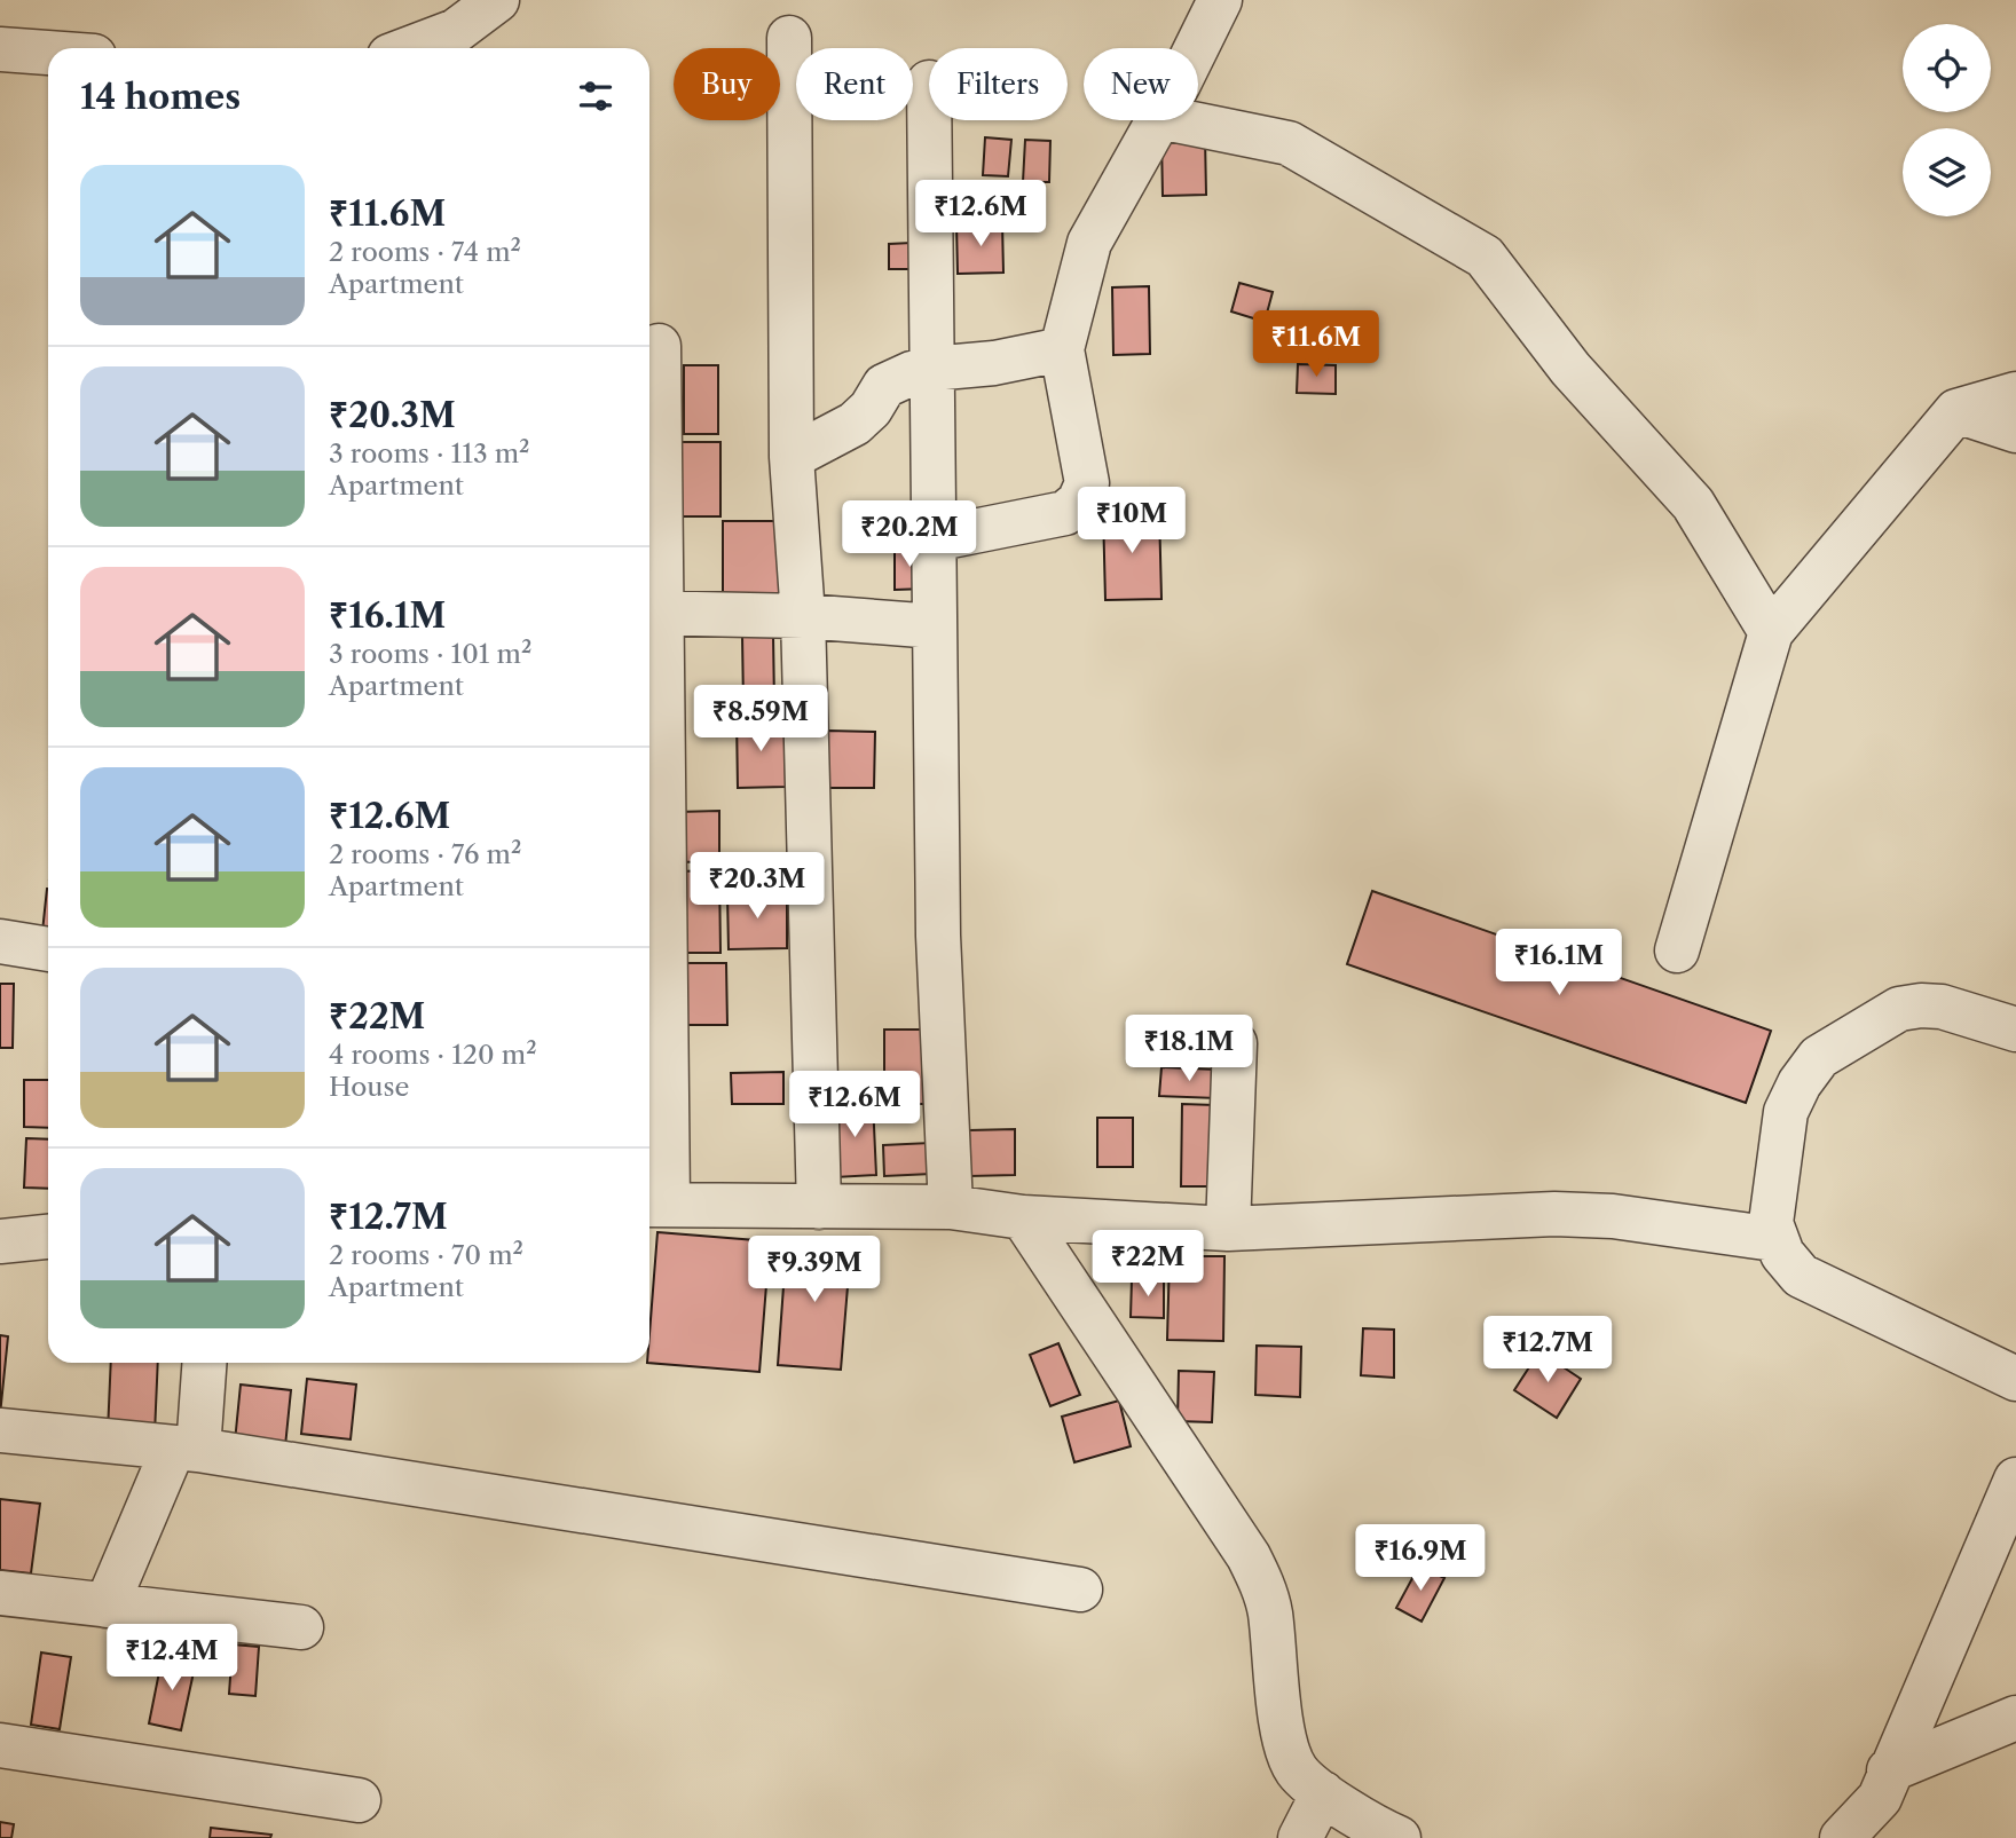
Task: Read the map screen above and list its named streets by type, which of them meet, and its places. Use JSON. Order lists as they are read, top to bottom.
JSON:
{
  "page": {
    "chip": [
      "Buy",
      "Rent",
      "Filters",
      "New"
    ],
    "heading": "14 homes",
    "list": [
      {
        "name": "₹11.6M",
        "note": "2 rooms · 74 m² · Apartment"
      },
      {
        "name": "₹20.3M",
        "note": "3 rooms · 113 m² · Apartment"
      },
      {
        "name": "₹16.1M",
        "note": "3 rooms · 101 m² · Apartment"
      },
      {
        "name": "₹12.6M",
        "note": "2 rooms · 76 m² · Apartment"
      },
      {
        "name": "₹22M",
        "note": "4 rooms · 120 m² · House"
      },
      {
        "name": "₹12.7M",
        "note": "2 rooms · 70 m² · Apartment"
      }
    ],
    "price": [
      "₹12.6M",
      "₹11.6M",
      "₹10M",
      "₹20.2M",
      "₹8.59M",
      "₹20.3M",
      "₹16.1M",
      "₹18.1M",
      "₹12.6M",
      "₹22M",
      "₹9.39M",
      "₹12.7M",
      "₹16.9M",
      "₹12.4M"
    ]
  }
}
